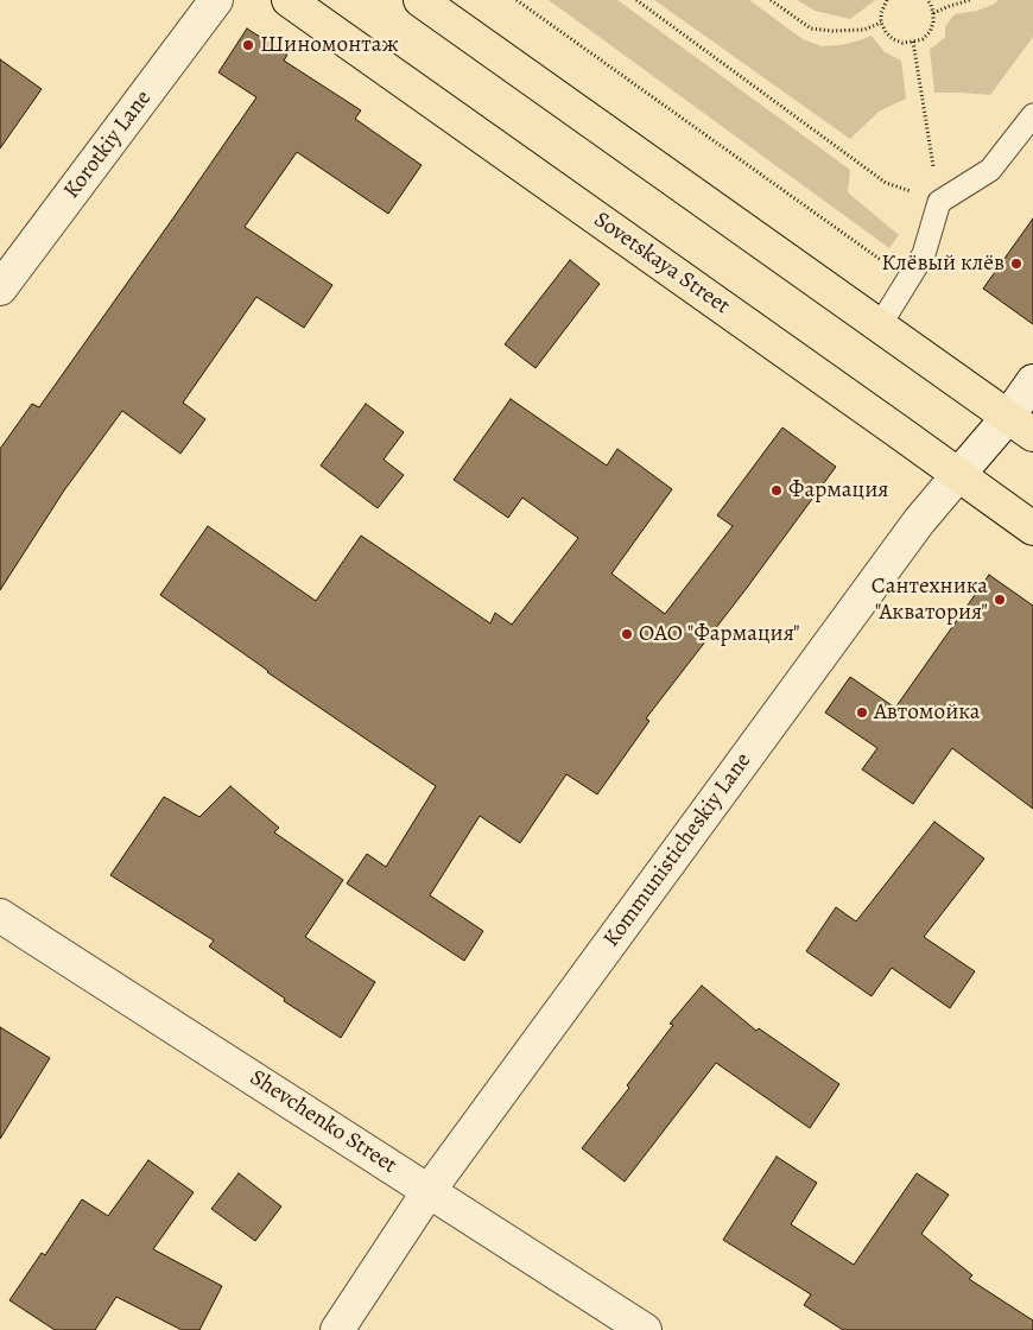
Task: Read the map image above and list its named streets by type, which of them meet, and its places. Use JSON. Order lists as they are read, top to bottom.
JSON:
{
  "streets": {
    "main road": ["Sovetskaya Street"],
    "street": ["Korotkiy Lane", "Kommunisticheskiy Lane", "Shevchenko Street"]
  },
  "crossings": [
    ["Sovetskaya Street", "Kommunisticheskiy Lane"],
    ["Kommunisticheskiy Lane", "Shevchenko Street"]
  ],
  "places": [
    "Шиномонтаж",
    "Клёвый клёв",
    "Фармация",
    "Сантехника \"Акватория\"",
    "ОАО \"Фармация\"",
    "Автомойка"
  ]
}
